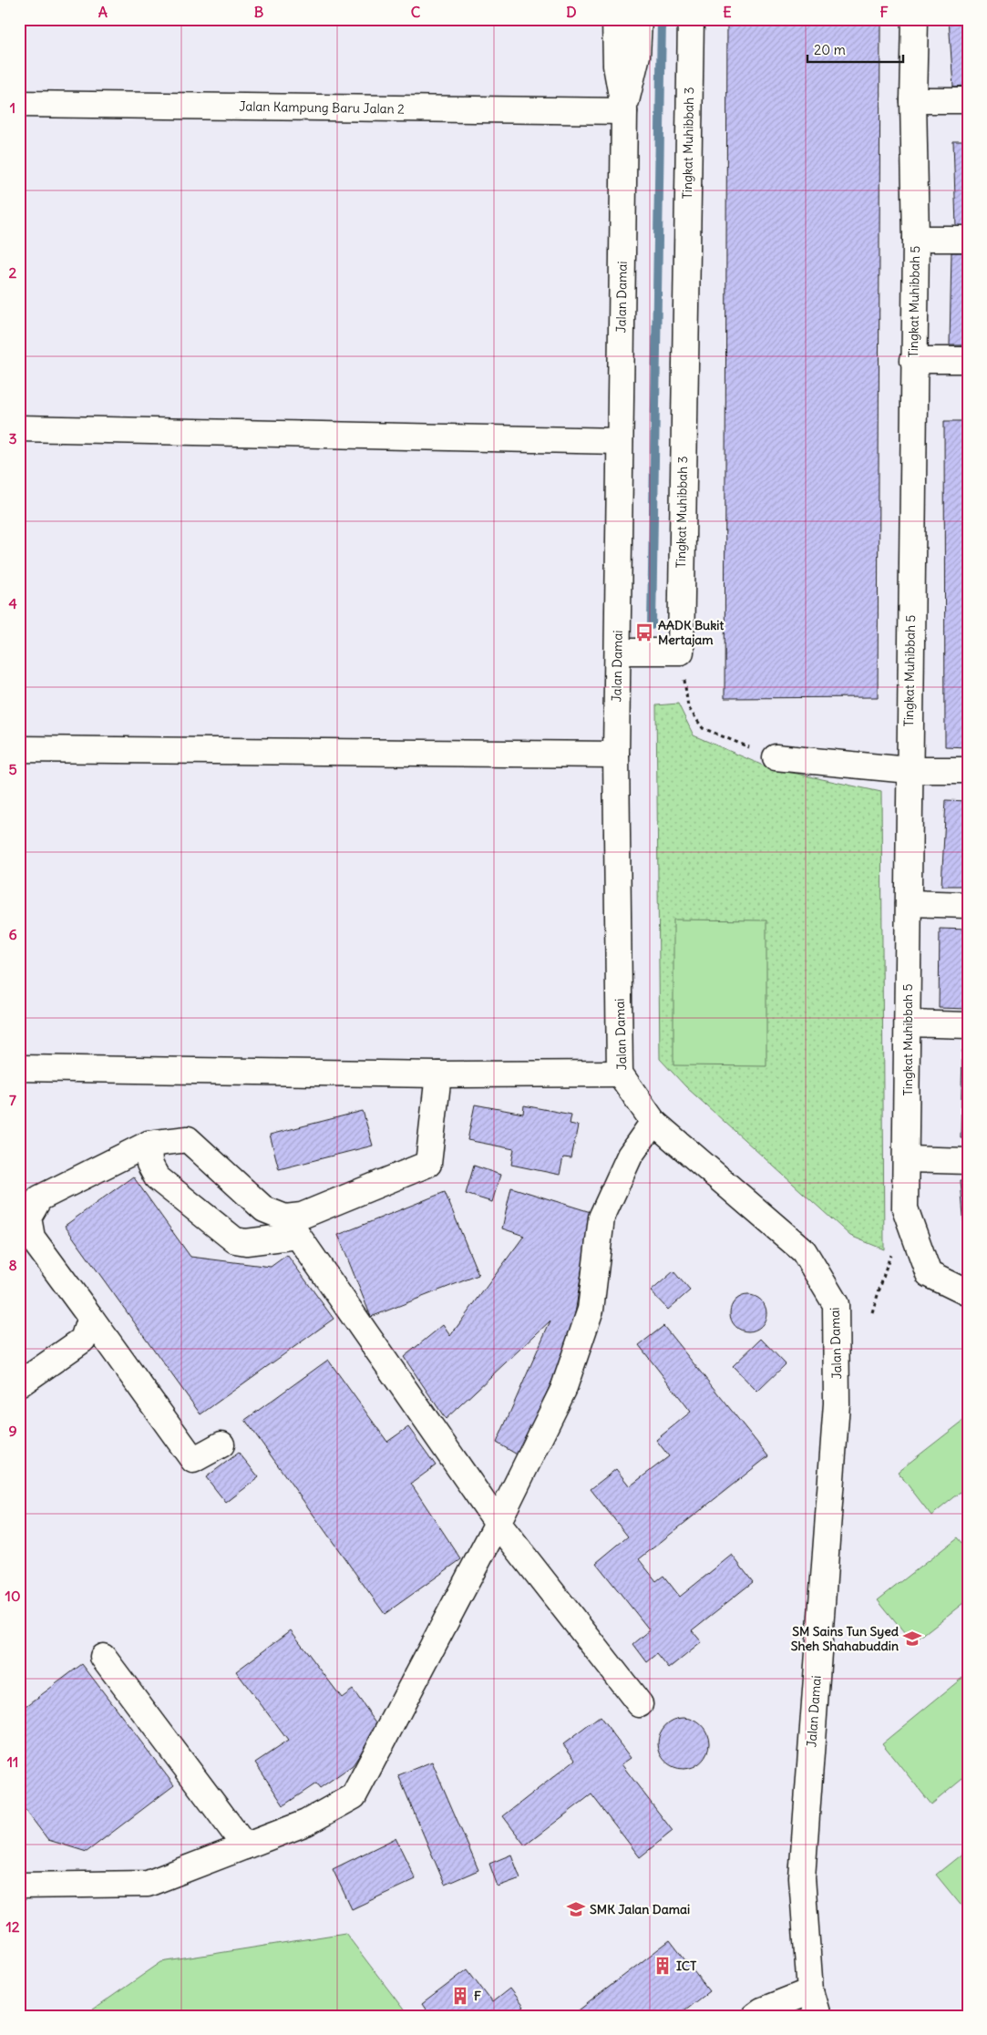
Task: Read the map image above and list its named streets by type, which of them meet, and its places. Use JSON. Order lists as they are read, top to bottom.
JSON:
{
  "streets": {
    "street": [
      "Jalan Kampung Baru Jalan 2",
      "Tingkat Muhibbah 3",
      "Jalan Damai",
      "Tingkat Muhibbah 5"
    ]
  },
  "crossings": [
    ["Jalan Kampung Baru Jalan 2", "Jalan Damai"]
  ],
  "places": {
    "bus stop": ["AADK Bukit Mertajam"],
    "school or university": ["SM Sains Tun Syed Sheh Shahabuddin", "SMK Jalan Damai"],
    "building": ["ICT", "F"]
  },
  "scale_bar": "20 m",
  "grid": {
    "columns": [
      "A",
      "B",
      "C",
      "D",
      "E",
      "F"
    ],
    "rows": [
      "1",
      "2",
      "3",
      "4",
      "5",
      "6",
      "7",
      "8",
      "9",
      "10",
      "11",
      "12"
    ]
  }
}
